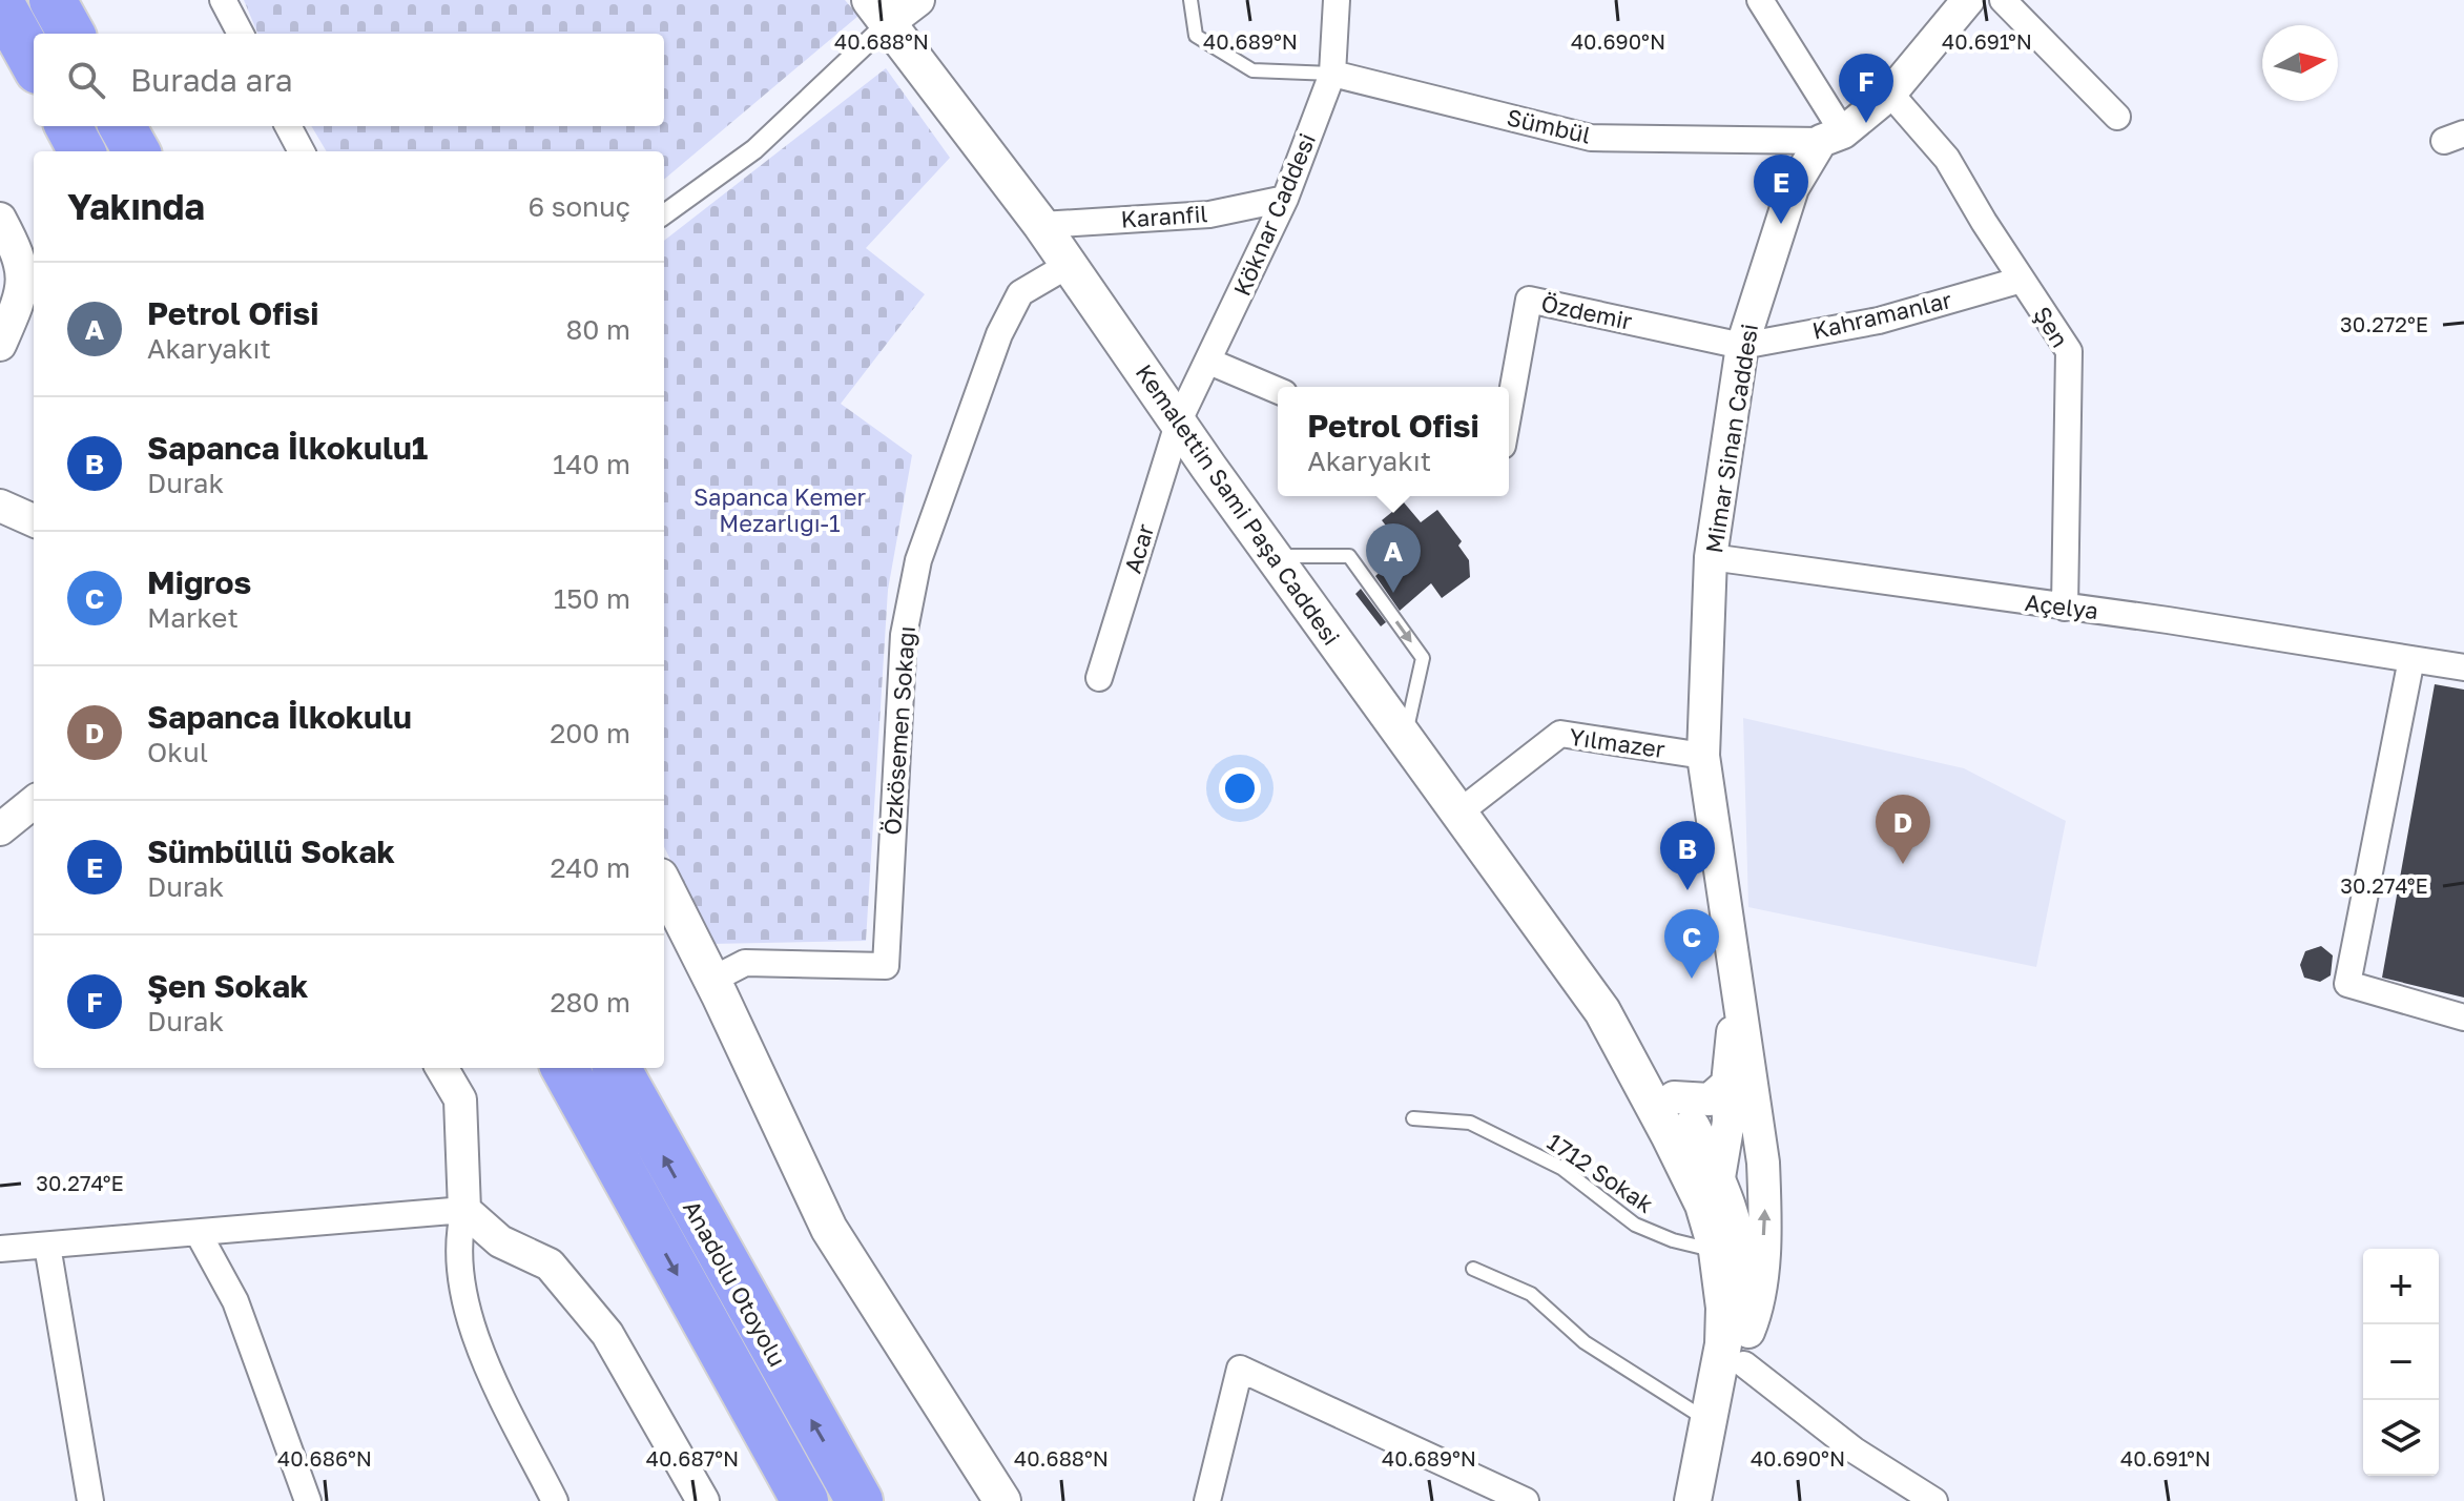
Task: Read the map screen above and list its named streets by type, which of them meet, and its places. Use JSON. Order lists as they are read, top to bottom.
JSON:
{
  "streets": {
    "highway": ["Anadolu Otoyolu"],
    "main road": ["Kemalettin Sami Paşa Caddesi"],
    "street": [
      "Sümbül",
      "Köknar Caddesi",
      "Karanfil",
      "Özdemir",
      "Kahramanlar",
      "Şen",
      "Mimar Sinan Caddesi",
      "Acar",
      "Açelya",
      "Özkösemen Sokağı",
      "Yılmazer"
    ],
    "lane": ["1712 Sokak"]
  },
  "crossings": [
    ["Sümbül", "Köknar Caddesi"],
    ["Sümbül", "Mimar Sinan Caddesi"],
    ["Köknar Caddesi", "Karanfil"],
    ["Köknar Caddesi", "Kemalettin Sami Paşa Caddesi"],
    ["Köknar Caddesi", "Acar"],
    ["Karanfil", "Kemalettin Sami Paşa Caddesi"],
    ["Özdemir", "Kahramanlar"],
    ["Özdemir", "Mimar Sinan Caddesi"],
    ["Kahramanlar", "Şen"],
    ["Kahramanlar", "Mimar Sinan Caddesi"],
    ["Şen", "Mimar Sinan Caddesi"],
    ["Şen", "Açelya"],
    ["Mimar Sinan Caddesi", "Açelya"],
    ["Mimar Sinan Caddesi", "Yılmazer"],
    ["Kemalettin Sami Paşa Caddesi", "Acar"],
    ["Kemalettin Sami Paşa Caddesi", "Özkösemen Sokağı"],
    ["Kemalettin Sami Paşa Caddesi", "Yılmazer"],
    ["Kemalettin Sami Paşa Caddesi", "1712 Sokak"]
  ],
  "parks": ["Sapanca Kemer Mezarlığı-1"],
  "north": "right",
  "page": {
    "search": "Burada ara",
    "pins": [
      "F",
      "E",
      "A",
      "D",
      "B",
      "C"
    ],
    "heading": ["Yakında", "6 sonuç"],
    "list": [
      {
        "mark": "A",
        "name": "Petrol Ofisi",
        "note": "Akaryakıt",
        "value": "80 m"
      },
      {
        "mark": "B",
        "name": "Sapanca İlkokulu1",
        "note": "Durak",
        "value": "140 m"
      },
      {
        "mark": "C",
        "name": "Migros",
        "note": "Market",
        "value": "150 m"
      },
      {
        "mark": "D",
        "name": "Sapanca İlkokulu",
        "note": "Okul",
        "value": "200 m"
      },
      {
        "mark": "E",
        "name": "Sümbüllü Sokak",
        "note": "Durak",
        "value": "240 m"
      },
      {
        "mark": "F",
        "name": "Şen Sokak",
        "note": "Durak",
        "value": "280 m"
      }
    ],
    "popup": ["Petrol Ofisi", "Akaryakıt"],
    "map_buttons": ["+", "−"]
  },
  "coordinates": [
    "40.688°N",
    "40.689°N",
    "40.690°N",
    "40.691°N",
    "30.272°E",
    "30.274°E",
    "40.686°N",
    "40.687°N"
  ]
}
